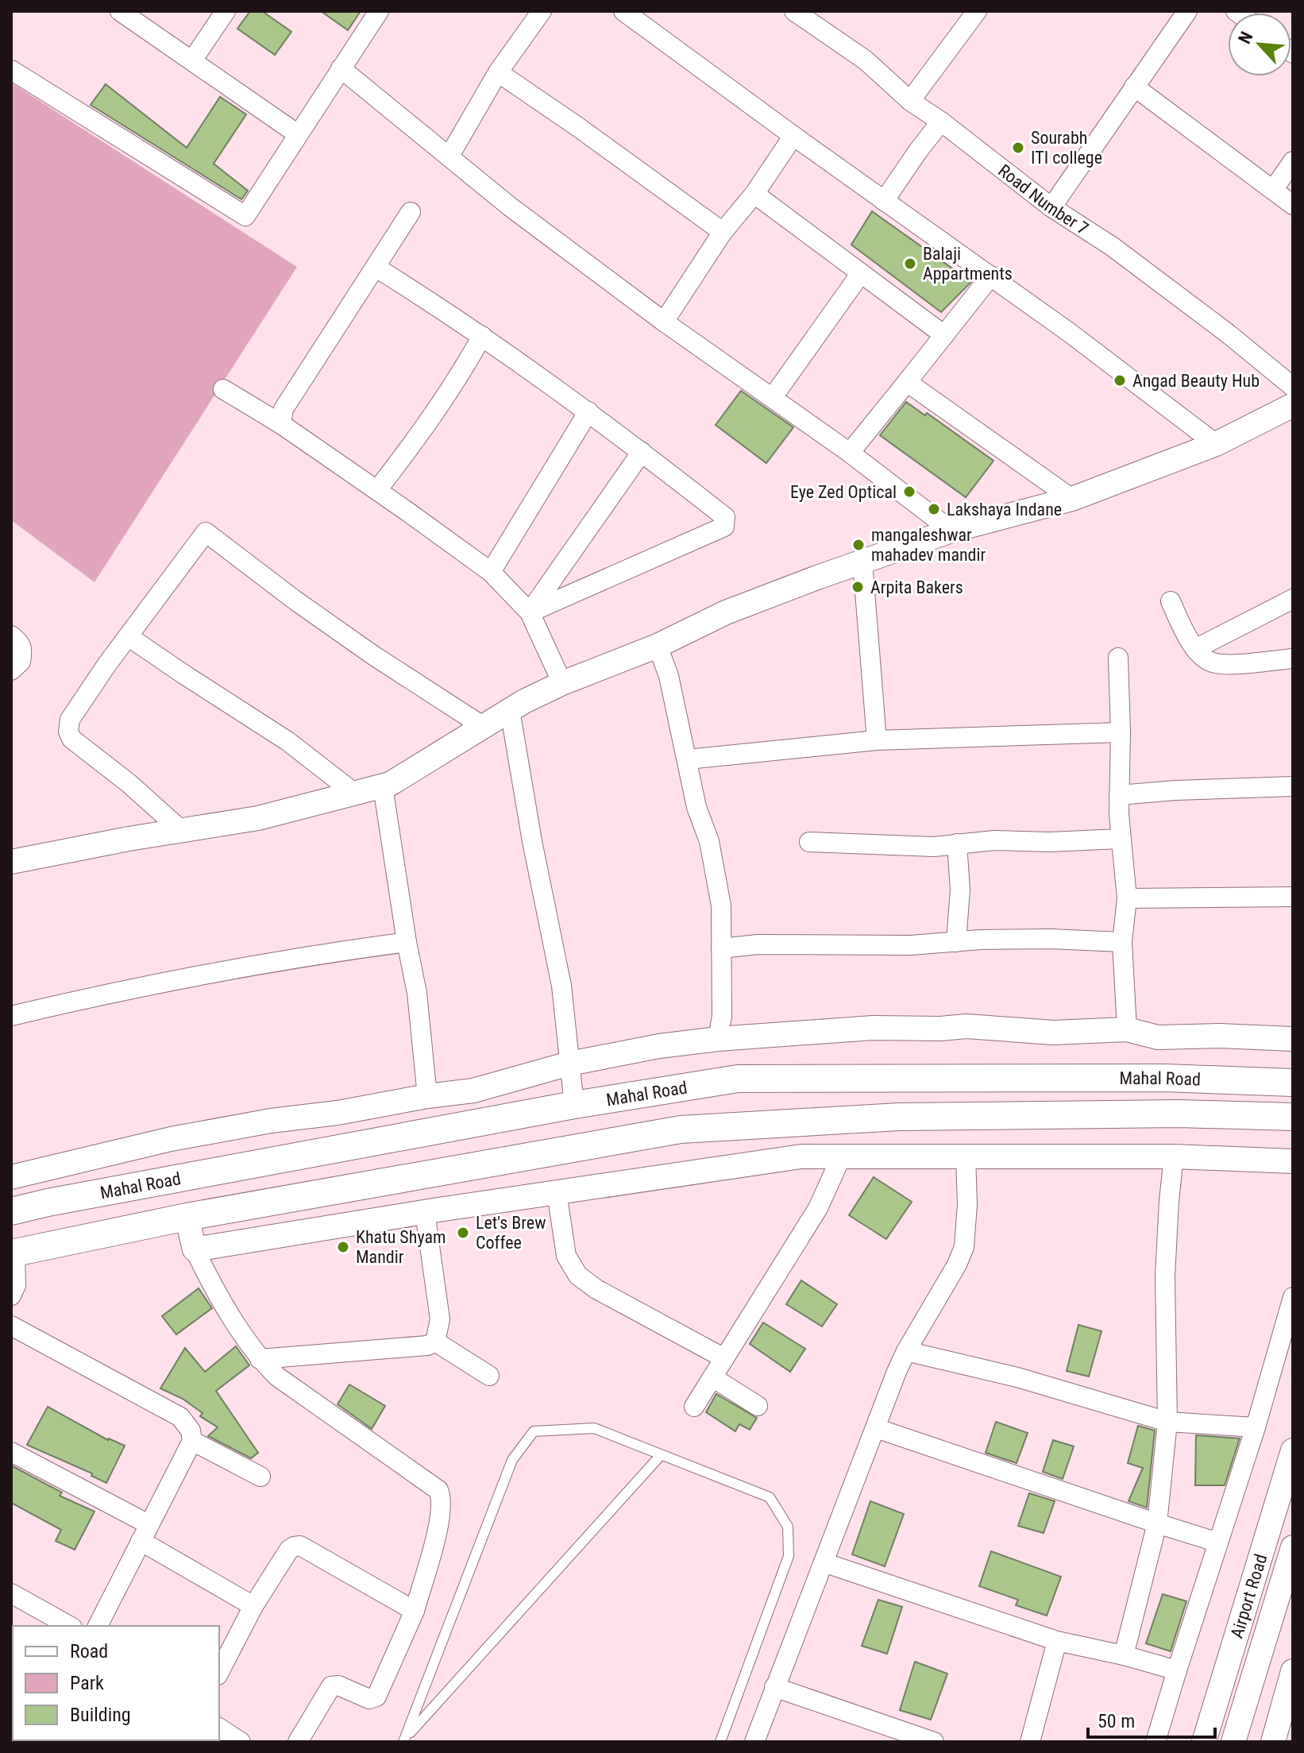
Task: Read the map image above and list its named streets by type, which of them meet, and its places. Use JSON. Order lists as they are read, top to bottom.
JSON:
{
  "streets": {
    "main road": ["Mahal Road"],
    "street": ["Road Number 7", "Airport Road"]
  },
  "places": [
    "Sourabh ITI college",
    "Balaji Appartments",
    "Angad Beauty Hub",
    "Eye Zed Optical",
    "Lakshaya Indane",
    "mangaleshwar mahadev mandir",
    "Arpita Bakers",
    "Let's Brew Coffee",
    "Khatu Shyam Mandir"
  ],
  "legend": ["Road", "Park", "Building"],
  "scale_bar": "50 m",
  "north": "top left"
}
